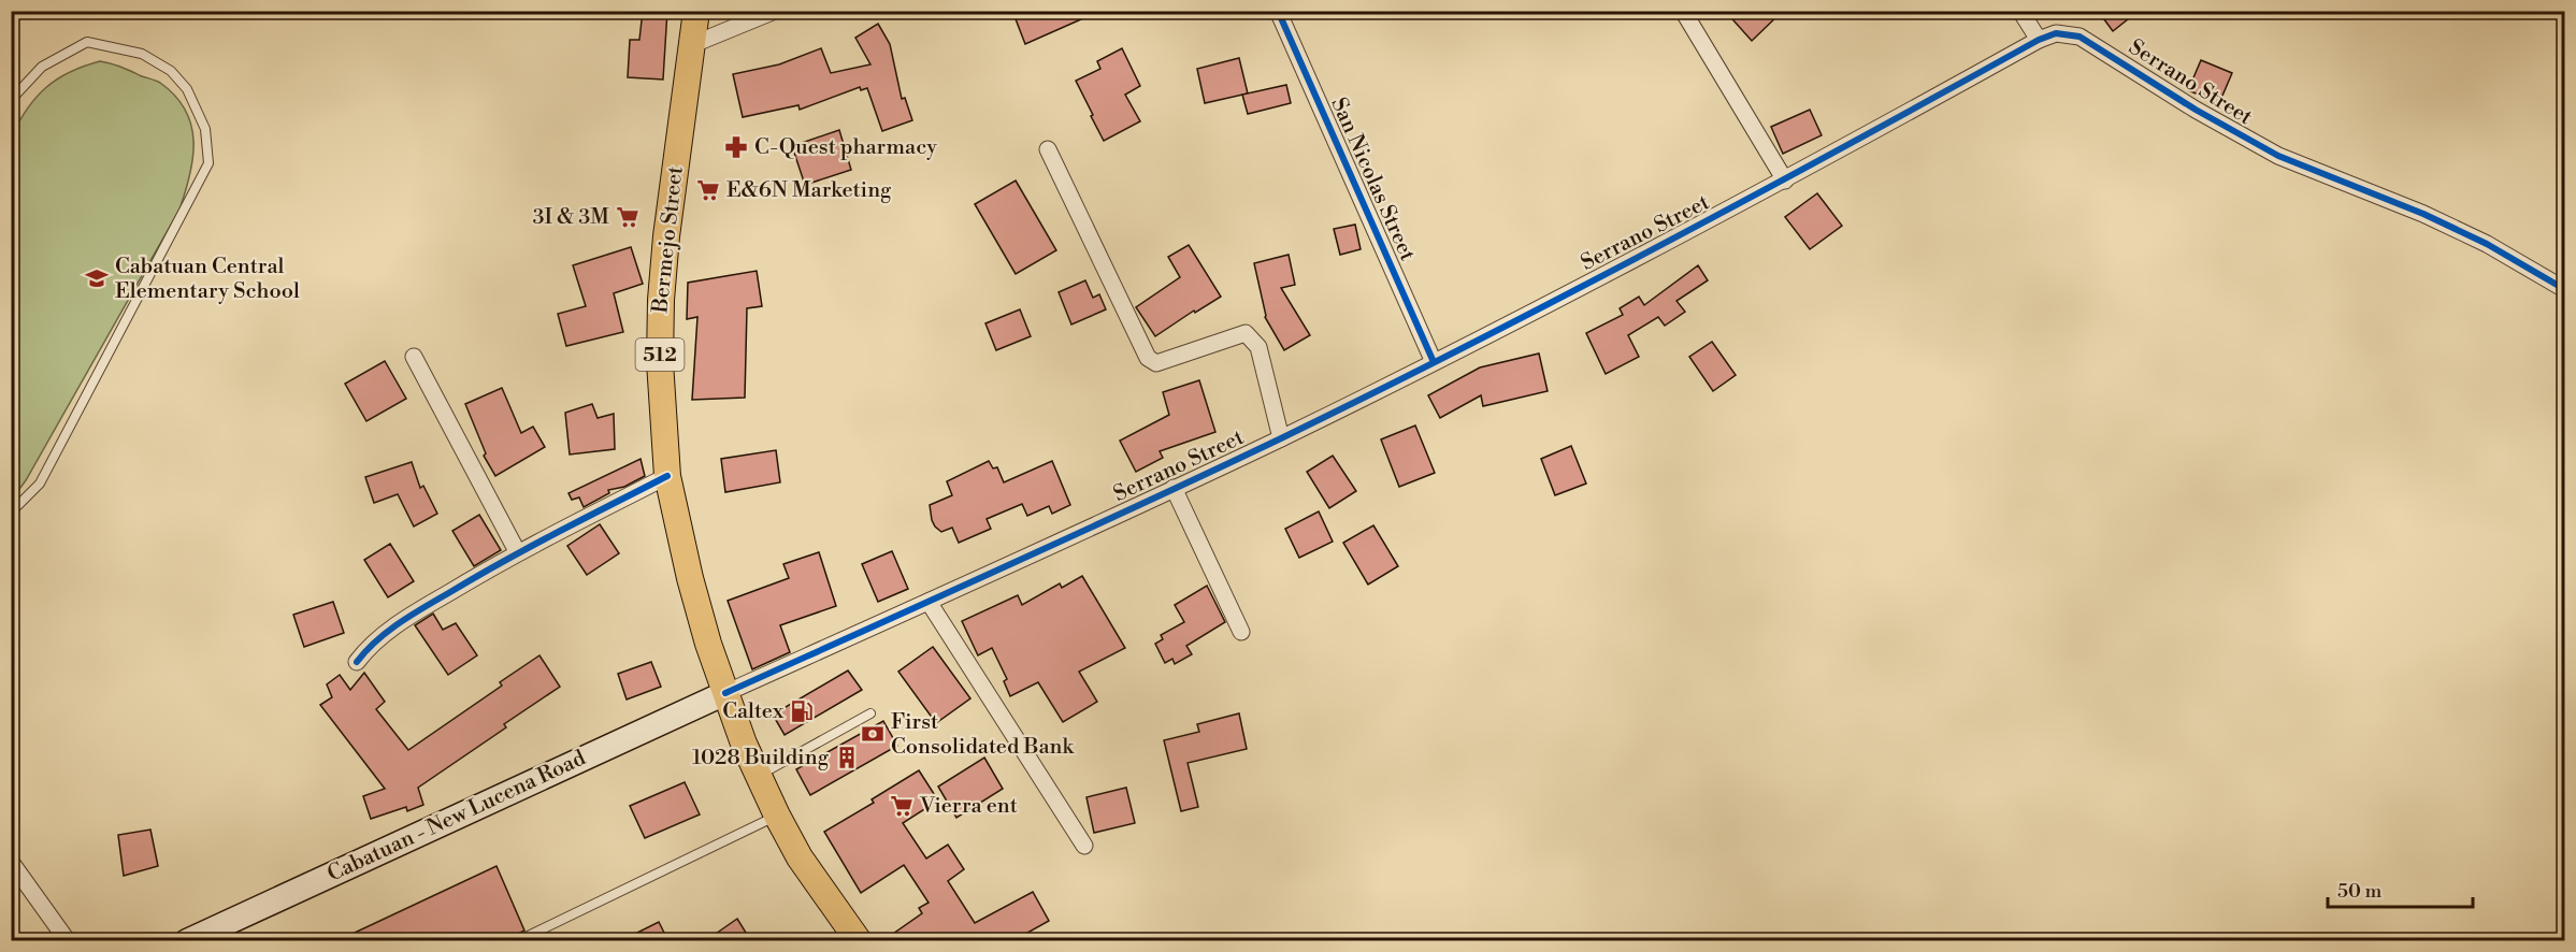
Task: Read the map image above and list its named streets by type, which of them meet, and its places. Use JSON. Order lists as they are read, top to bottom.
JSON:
{
  "streets": {
    "main road": ["Bermejo Street", "512", "Cabatuan - New Lucena Road"],
    "street": ["Serrano Street", "San Nicolas Street"]
  },
  "crossings": [
    ["Serrano Street", "San Nicolas Street"],
    ["Serrano Street", "Bermejo Street"],
    ["Serrano Street", "512"],
    ["Serrano Street", "Cabatuan - New Lucena Road"],
    ["Bermejo Street", "512"],
    ["Bermejo Street", "Cabatuan - New Lucena Road"],
    ["512", "Cabatuan - New Lucena Road"]
  ],
  "places": {
    "pharmacy": ["C-Quest pharmacy"],
    "supermarket": ["E&6N Marketing", "3I & 3M", "Vierra ent"],
    "school or university": ["Cabatuan Central Elementary School"],
    "fuel station": ["Caltex"],
    "bank": ["First Consolidated Bank"],
    "building": ["1028 Building"]
  },
  "scale_bar": "50 m"
}
